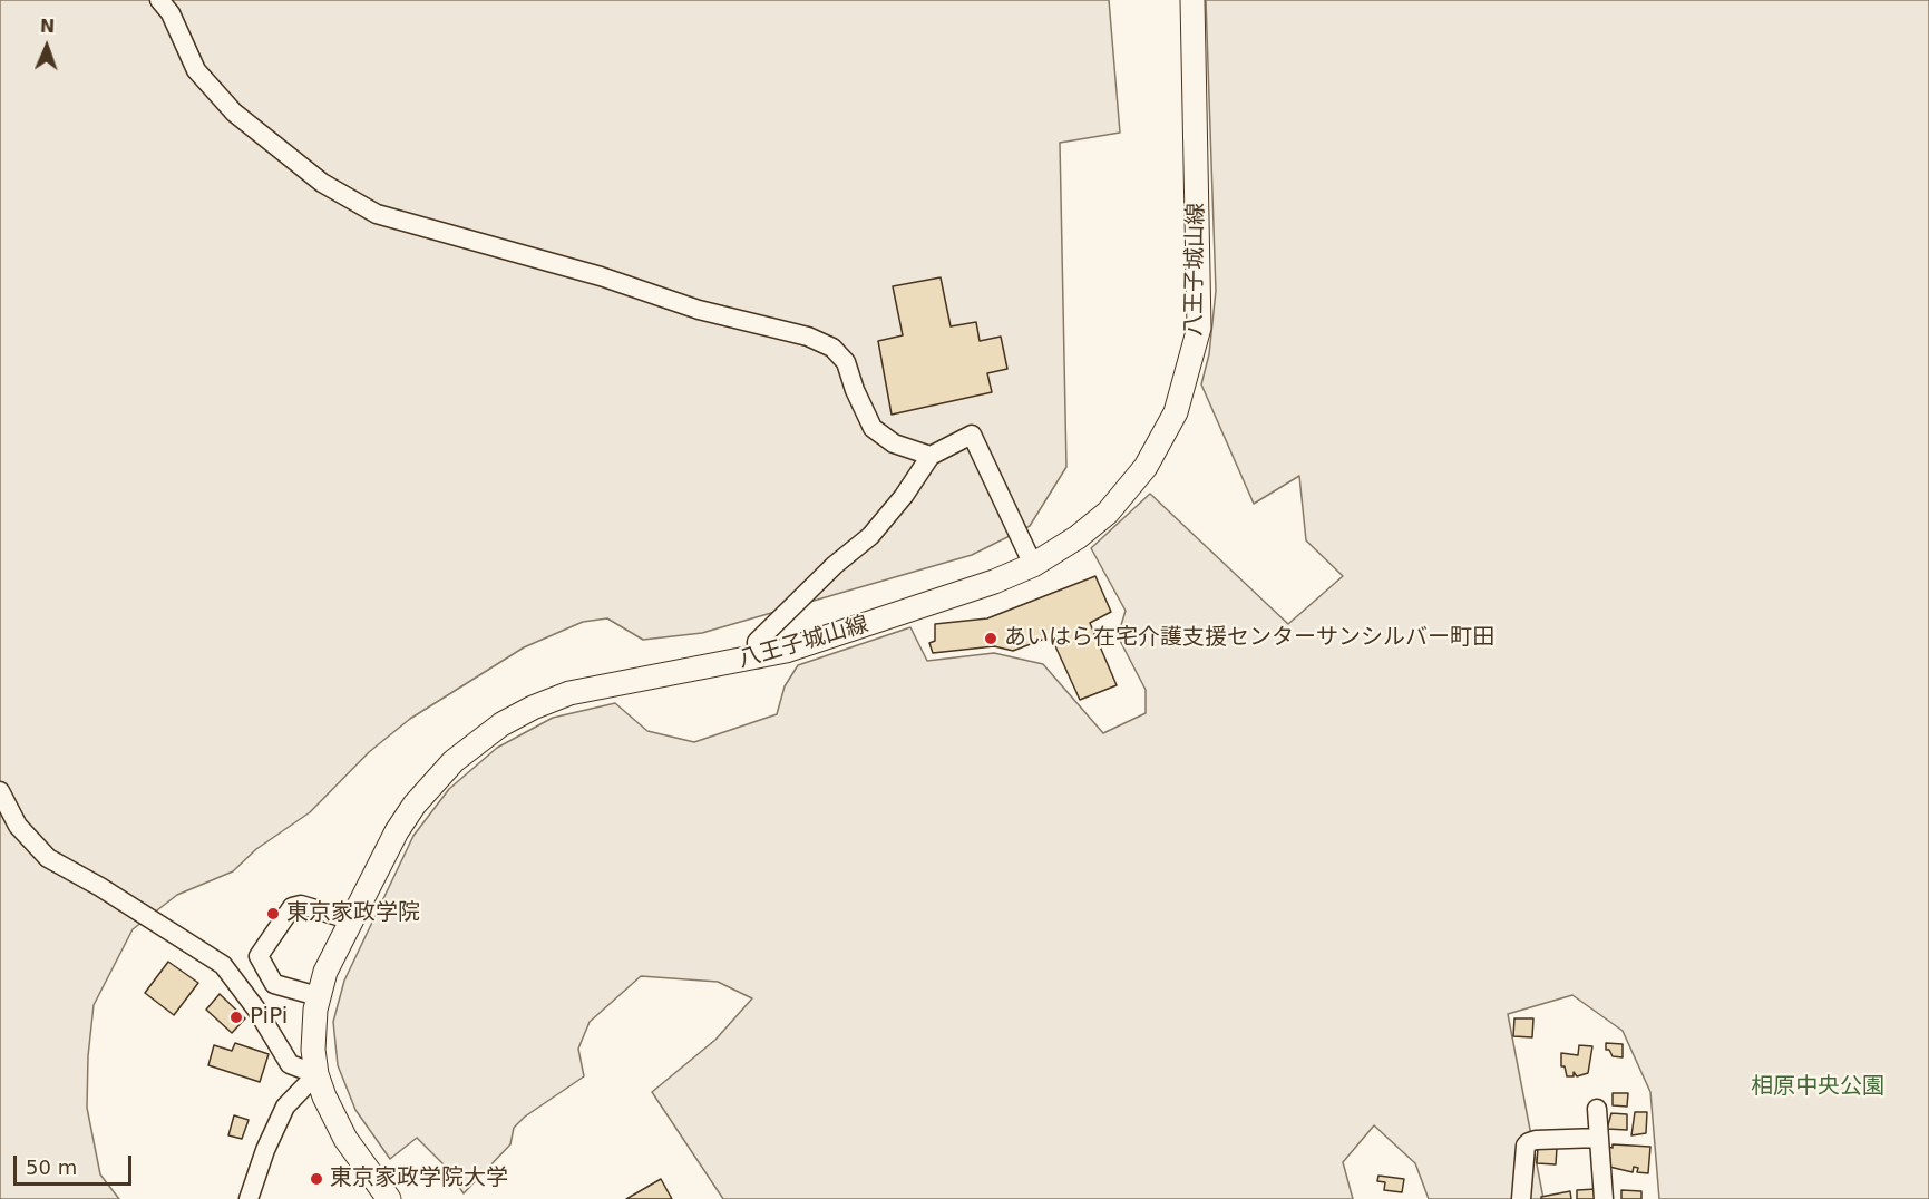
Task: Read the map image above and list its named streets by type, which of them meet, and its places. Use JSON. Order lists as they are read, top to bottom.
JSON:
{
  "streets": {
    "main road": ["八王子城山線"]
  },
  "parks": ["相原中央公園"],
  "places": [
    "あいはら在宅介護支援センターサンシルバー町田",
    "東京家政学院",
    "PiPi",
    "東京家政学院大学"
  ],
  "scale_bar": "50 m",
  "north": "top"
}
